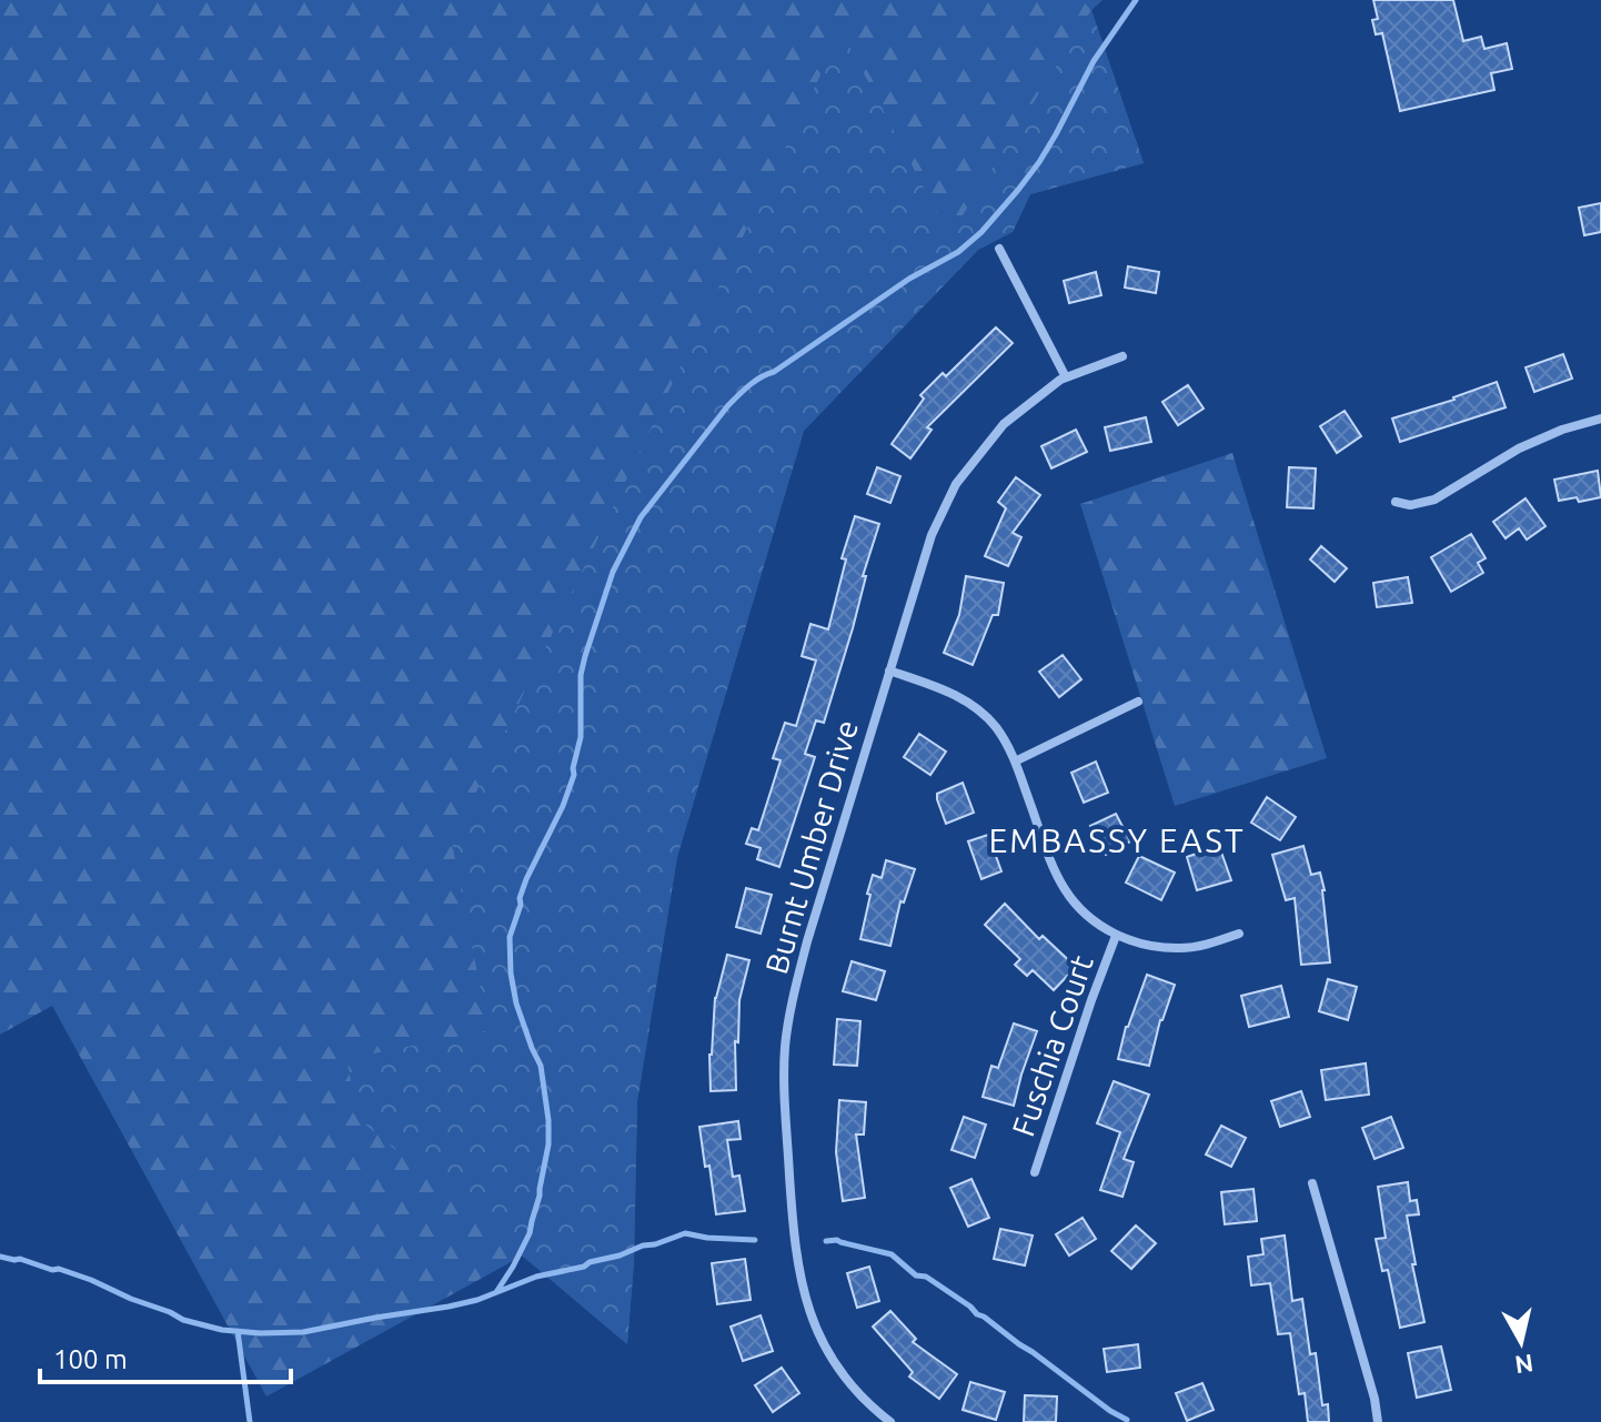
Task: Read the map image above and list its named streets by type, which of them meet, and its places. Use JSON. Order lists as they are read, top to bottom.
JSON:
{
  "streets": {
    "street": ["Burnt Umber Drive", "Fuschia Court"]
  },
  "districts": ["EMBASSY EAST"],
  "scale_bar": "100 m",
  "north": "bottom"
}
